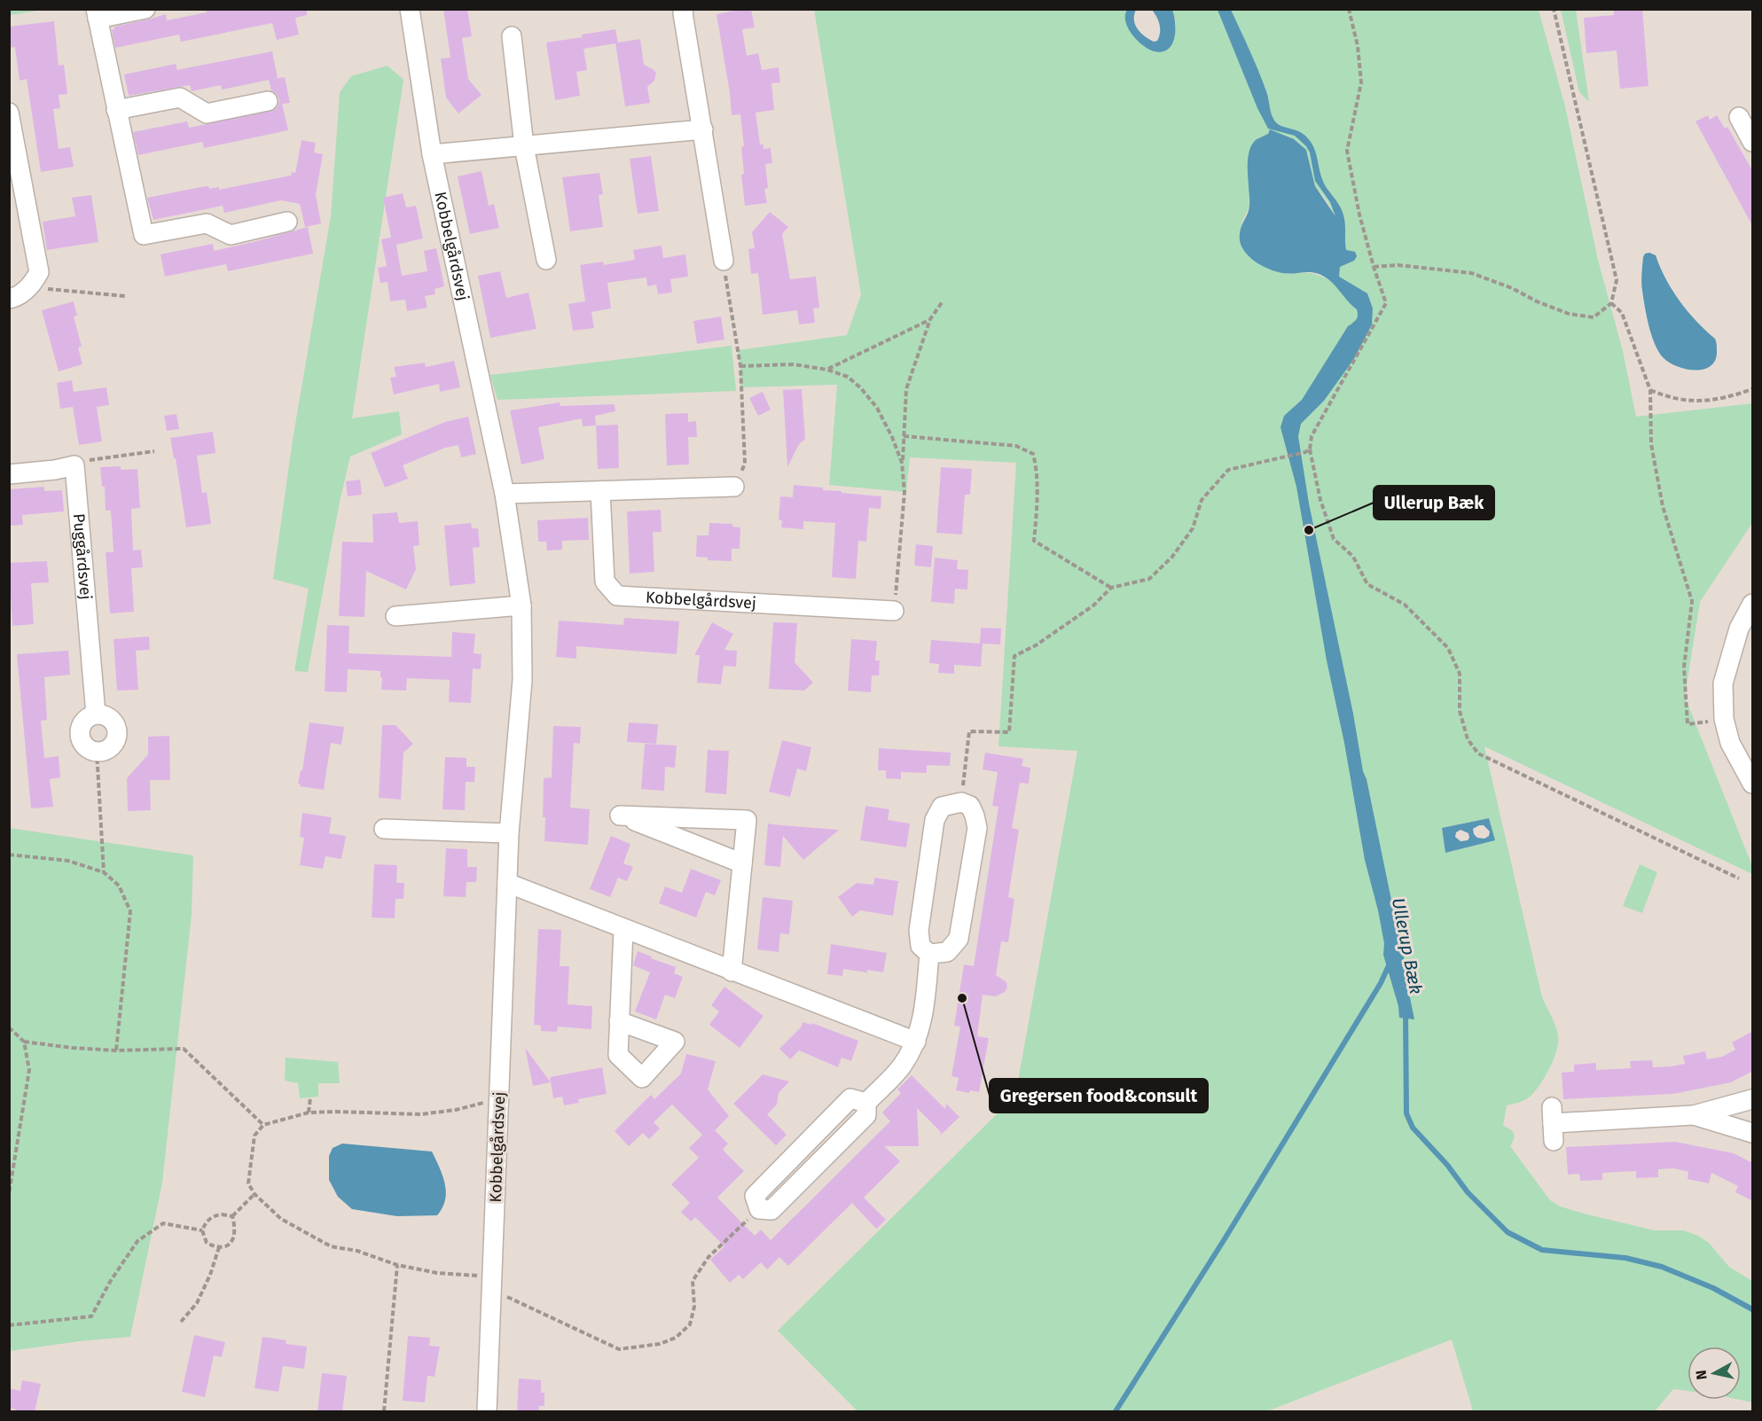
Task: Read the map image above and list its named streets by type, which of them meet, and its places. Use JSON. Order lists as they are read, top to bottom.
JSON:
{
  "streets": {
    "street": ["Kobbelgårdsvej", "Puggårdsvej"]
  },
  "water": ["Ullerup Bæk"],
  "places": ["Ullerup Bæk", "Gregersen food&consult"],
  "north": "left"
}
